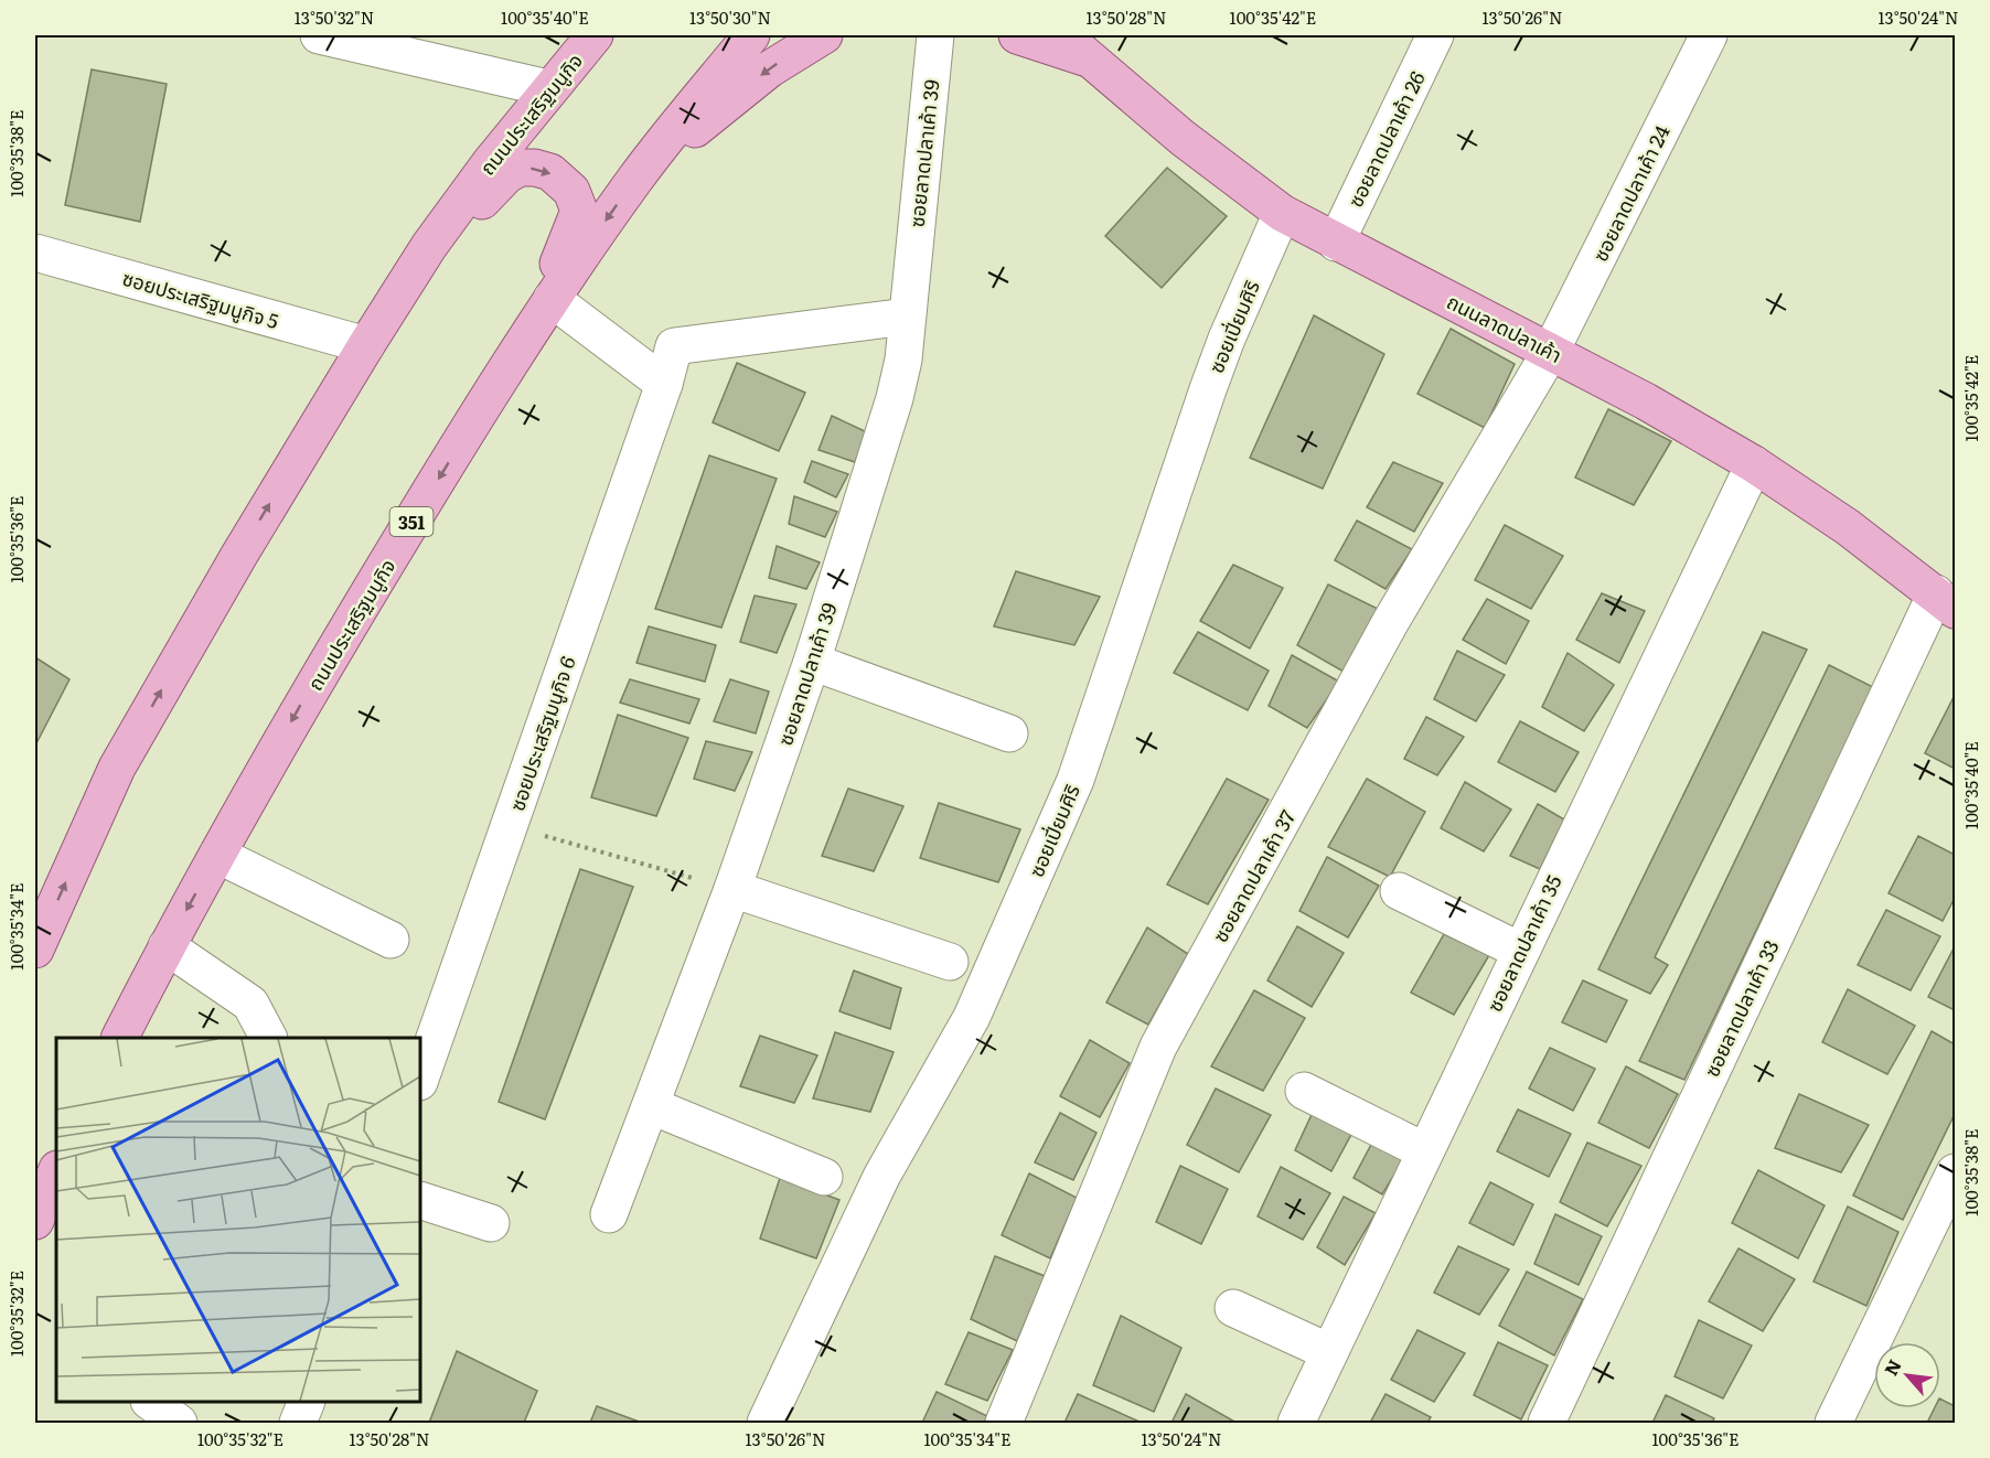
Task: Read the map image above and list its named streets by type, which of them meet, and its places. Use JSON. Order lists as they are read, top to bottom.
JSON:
{
  "streets": {
    "main road": ["ถนนประเสริฐมนูกิจ", "ถนนลาดปลาเค้า", "351"],
    "street": [
      "ซอยลาดปลาเค้า 26",
      "ซอยลาดปลาเค้า 39",
      "ซอยลาดปลาเค้า 24",
      "ซอยประเสริฐมนูกิจ 5",
      "ซอยเปี่ยมศิริ",
      "ซอยประเสริฐมนูกิจ 6",
      "ซอยลาดปลาเค้า 37",
      "ซอยลาดปลาเค้า 35",
      "ซอยลาดปลาเค้า 33"
    ]
  },
  "crossings": [
    ["ถนนประเสริฐมนูกิจ", "ซอยประเสริฐมนูกิจ 5"],
    ["ซอยลาดปลาเค้า 26", "ถนนลาดปลาเค้า"],
    ["ซอยลาดปลาเค้า 39", "ซอยประเสริฐมนูกิจ 6"],
    ["ซอยลาดปลาเค้า 24", "ถนนลาดปลาเค้า"],
    ["ซอยลาดปลาเค้า 24", "ซอยลาดปลาเค้า 37"],
    ["ซอยเปี่ยมศิริ", "ถนนลาดปลาเค้า"],
    ["ถนนลาดปลาเค้า", "ซอยลาดปลาเค้า 37"],
    ["ถนนลาดปลาเค้า", "ซอยลาดปลาเค้า 35"],
    ["ถนนลาดปลาเค้า", "ซอยลาดปลาเค้า 33"]
  ],
  "north": "top left",
  "coordinates": [
    "13°50'32\"N",
    "100°35'40\"E",
    "13°50'30\"N",
    "13°50'28\"N",
    "100°35'42\"E",
    "13°50'26\"N",
    "13°50'24\"N",
    "100°35'38\"E",
    "100°35'36\"E",
    "100°35'34\"E",
    "100°35'32\"E"
  ]
}
